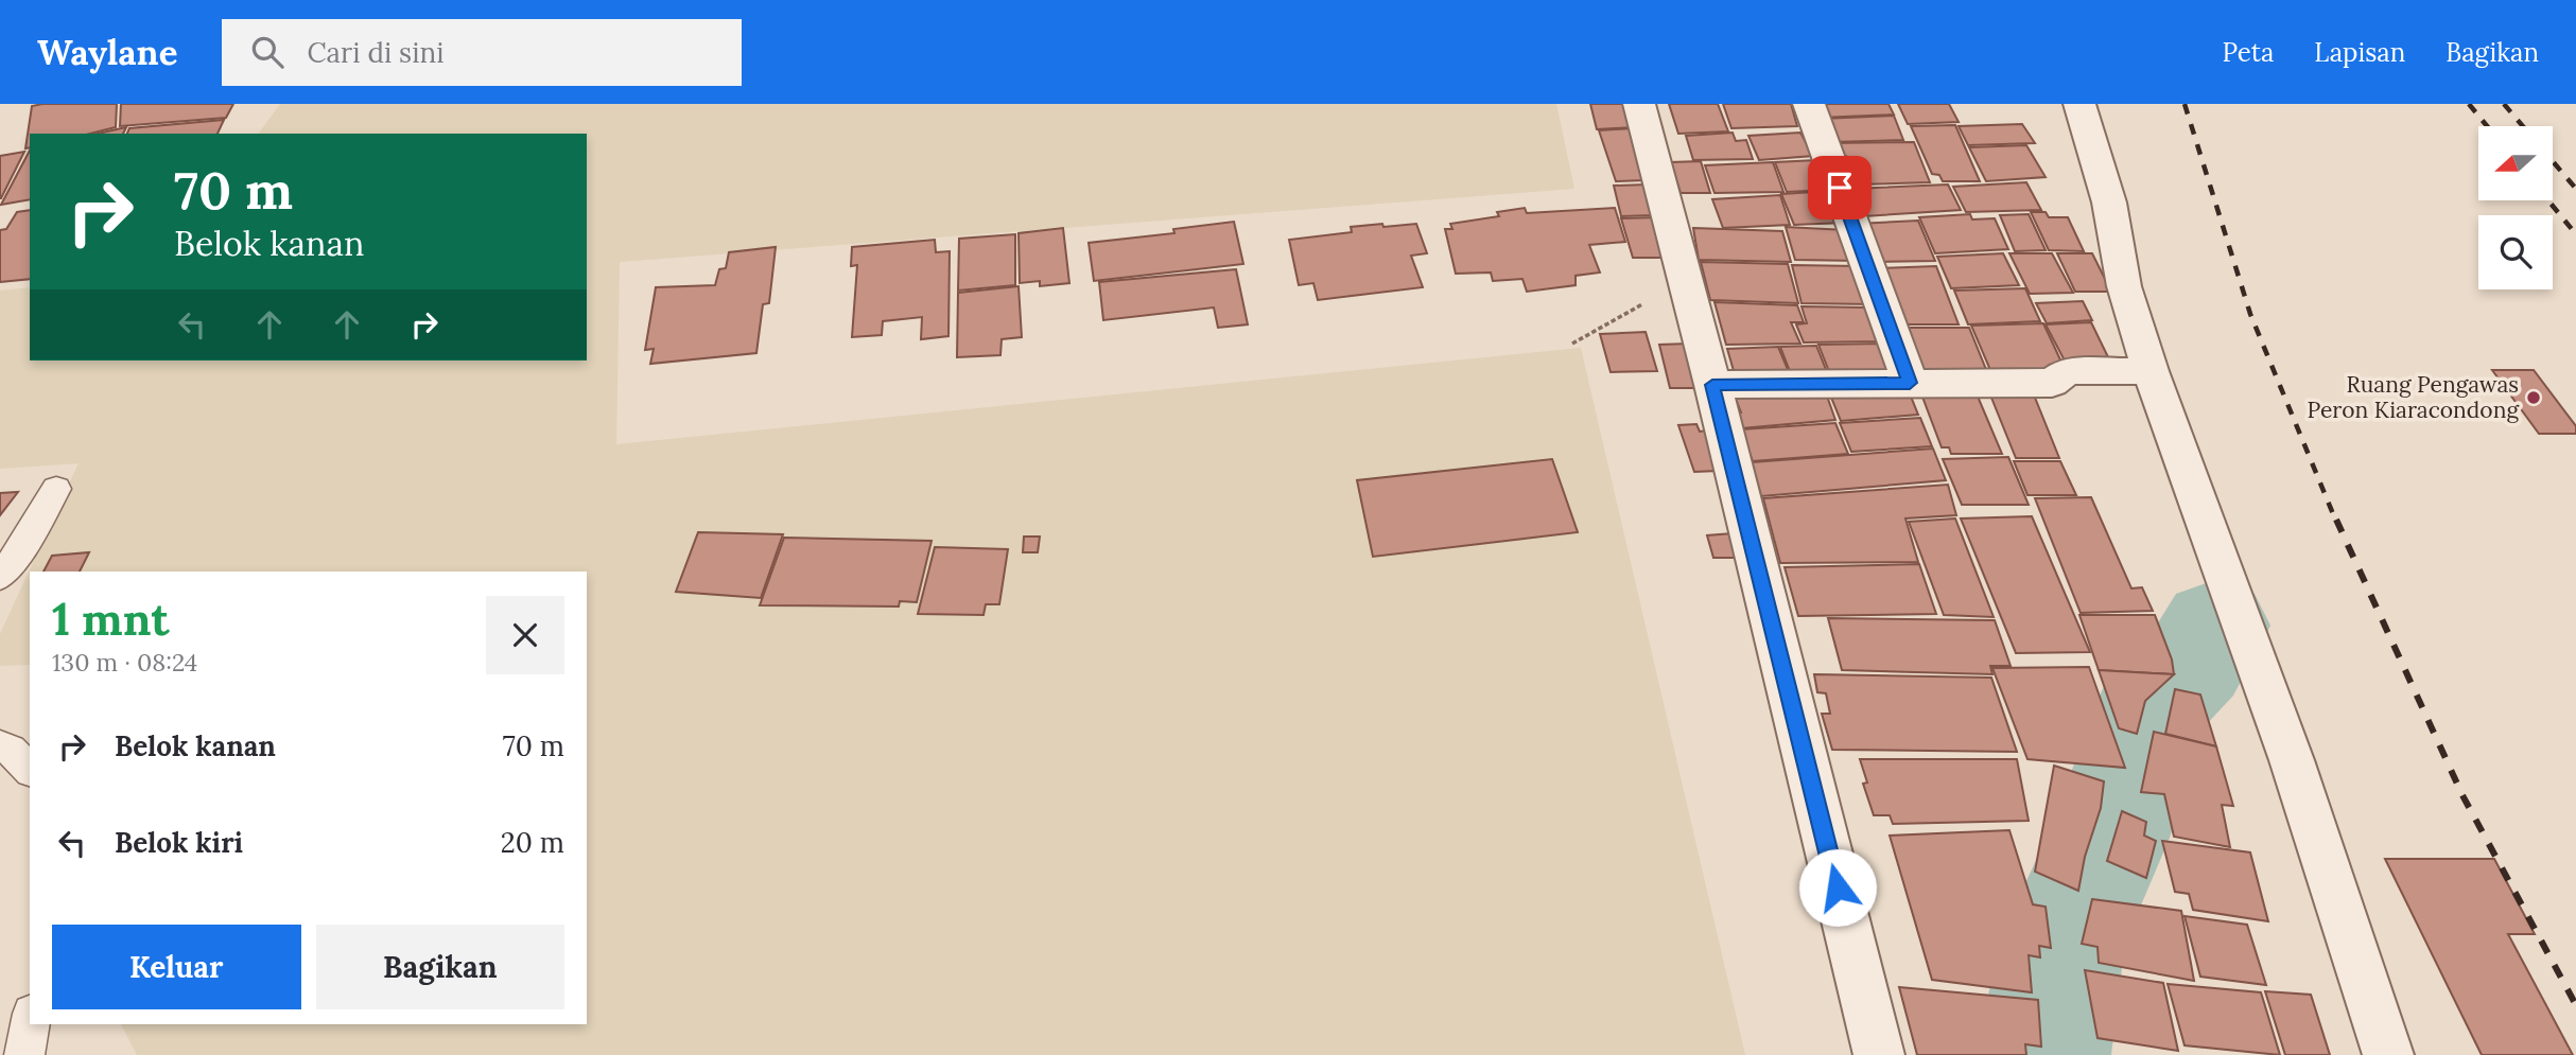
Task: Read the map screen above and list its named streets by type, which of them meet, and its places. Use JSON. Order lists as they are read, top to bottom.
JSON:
{
  "places": ["Ruang Pengawas Peron Kiaracondong"],
  "north": "left",
  "page": {
    "header": "Waylane",
    "search": "Cari di sini",
    "nav": ["Peta", "Lapisan", "Bagikan"],
    "turn": ["70 m", "Belok kanan"],
    "heading": ["1 mnt", "130 m · 08:24"],
    "list": [
      {
        "name": "Belok kanan",
        "value": "70 m"
      },
      {
        "name": "Belok kiri",
        "value": "20 m"
      }
    ],
    "buttons": ["Keluar", "Bagikan"]
  }
}
